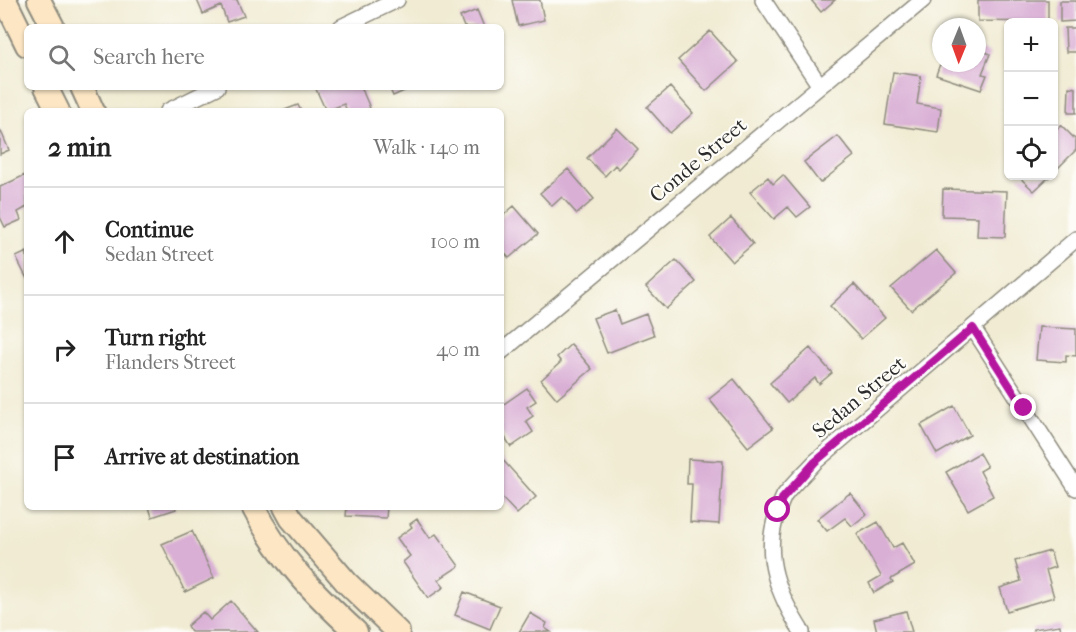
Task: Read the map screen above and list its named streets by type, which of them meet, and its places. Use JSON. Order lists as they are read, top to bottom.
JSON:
{
  "streets": {
    "street": ["Conde Street", "Sedan Street"]
  },
  "north": "bottom",
  "page": {
    "map_buttons": ["+", "−"],
    "search": "Search here",
    "heading": ["2 min", "Walk · 140 m"],
    "list": [
      ["Continue", "Sedan Street", "100 m"],
      ["Turn right", "Flanders Street", "40 m"],
      "Arrive at destination"
    ]
  }
}
